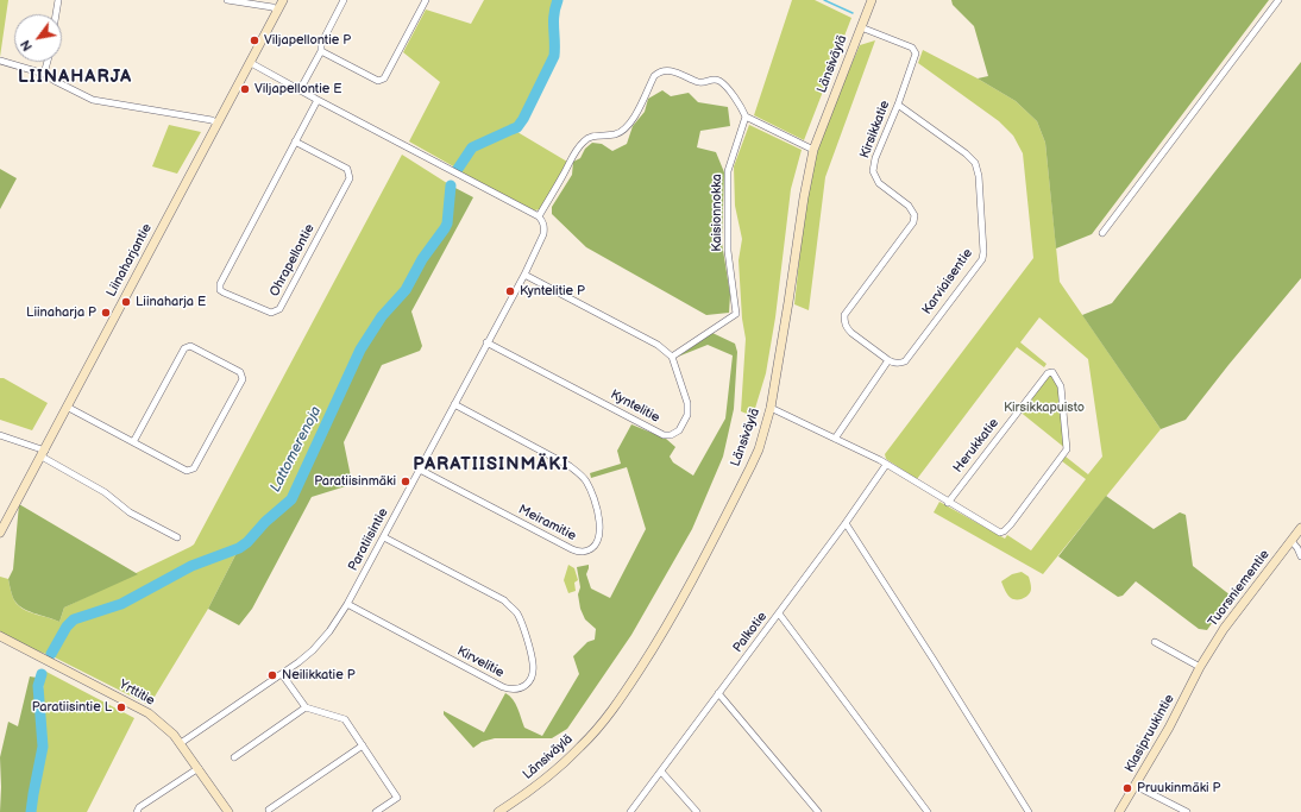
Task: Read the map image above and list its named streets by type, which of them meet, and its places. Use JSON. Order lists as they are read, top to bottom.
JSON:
{
  "streets": {
    "main road": [
      "Länsiväylä",
      "Liinaharjantie",
      "Tuorsniementie",
      "Yrttitie",
      "Klasipruukintie"
    ],
    "street": [
      "Kirsikkatie",
      "Kaisionnokka",
      "Ohrapellontie",
      "Karviaisentie",
      "Kyntelitie",
      "Herukkatie",
      "Meiramitie",
      "Paratiisintie",
      "Palkotie",
      "Kirvelitie"
    ]
  },
  "crossings": [
    ["Länsiväylä", "Kirsikkatie"],
    ["Kirsikkatie", "Karviaisentie"],
    ["Kaisionnokka", "Kyntelitie"],
    ["Kyntelitie", "Paratiisintie"],
    ["Meiramitie", "Paratiisintie"],
    ["Paratiisintie", "Kirvelitie"],
    ["Paratiisintie", "Yrttitie"],
    ["Tuorsniementie", "Klasipruukintie"]
  ],
  "districts": ["LIINAHARJA", "PARATIISINMÄKI"],
  "water": ["Lattomerenoja"],
  "parks": ["Kirsikkapuisto"],
  "places": [
    "Viljapellontie P",
    "Viljapellontie E",
    "Kyntelitie P",
    "Liinaharja E",
    "Liinaharja P",
    "Paratiisinmäki",
    "Neilikkatie P",
    "Paratiisintie L",
    "Pruukinmäki P"
  ],
  "north": "bottom left"
}
